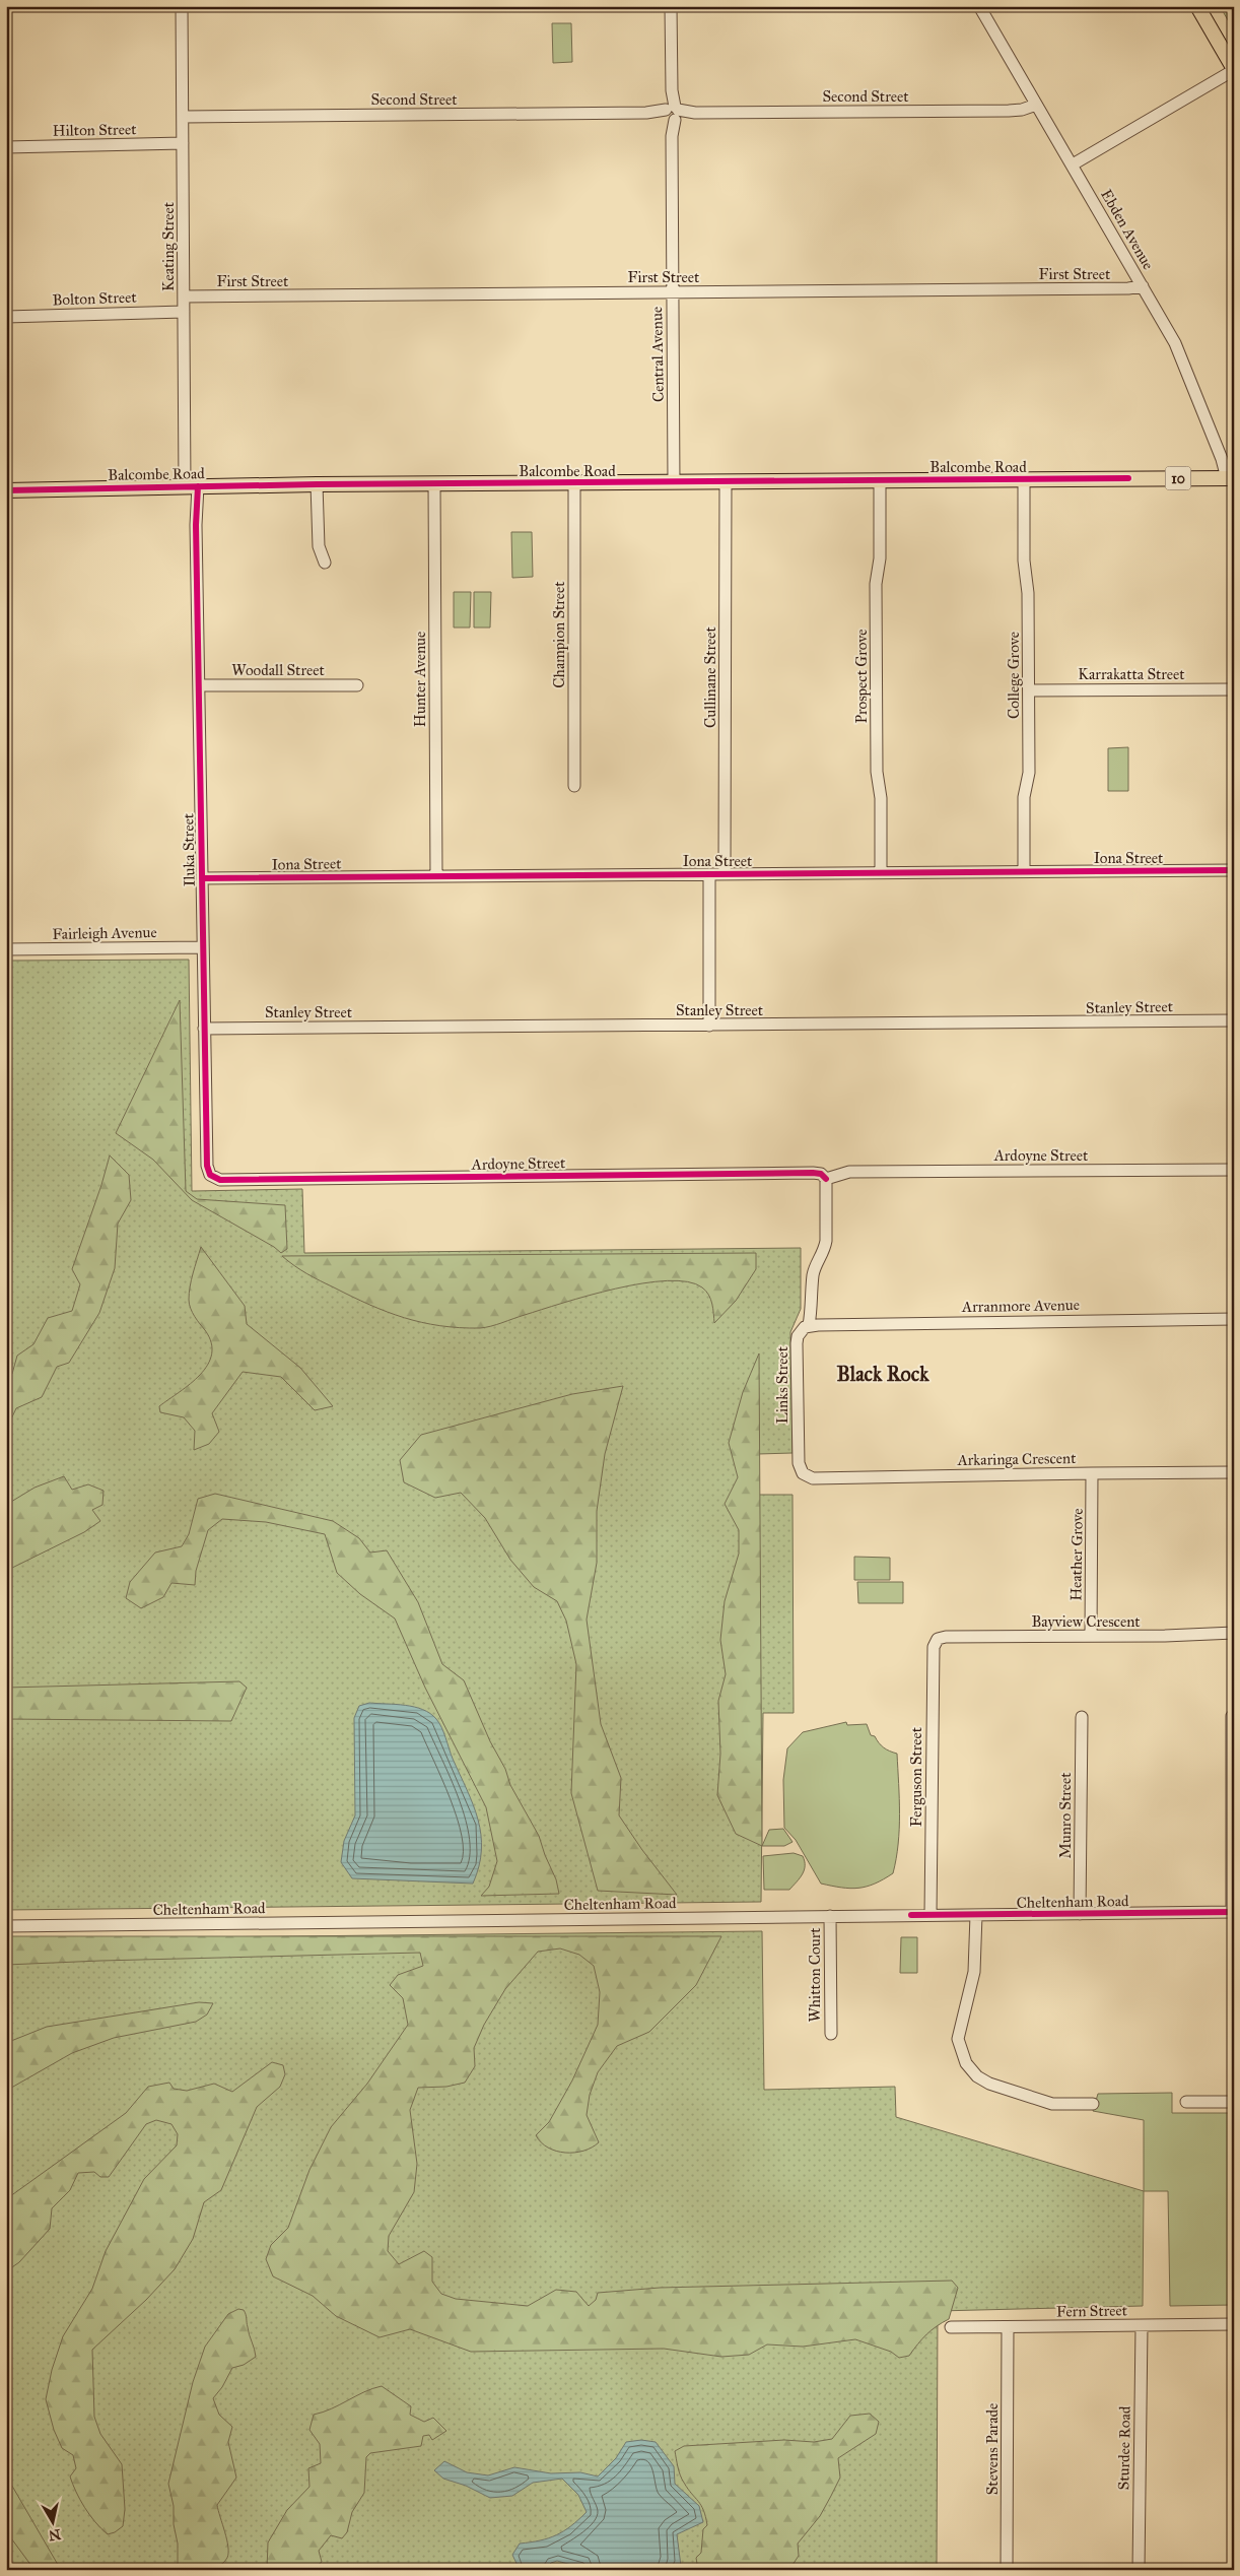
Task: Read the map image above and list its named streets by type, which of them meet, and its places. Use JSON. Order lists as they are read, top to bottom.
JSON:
{
  "streets": {
    "main road": ["Balcombe Road", "10"],
    "street": [
      "Second Street",
      "Hilton Street",
      "Ebden Avenue",
      "Keating Street",
      "First Street",
      "Bolton Street",
      "Central Avenue",
      "Champion Street",
      "Woodall Street",
      "Karrakatta Street",
      "College Grove",
      "Prospect Grove",
      "Cullinane Street",
      "Hunter Avenue",
      "Iluka Street",
      "Iona Street",
      "Fairleigh Avenue",
      "Stanley Street",
      "Ardoyne Street",
      "Arranmore Avenue",
      "Links Street",
      "Arkaringa Crescent",
      "Heather Grove",
      "Bayview Crescent",
      "Ferguson Street",
      "Munro Street",
      "Cheltenham Road",
      "Whitton Court",
      "Fern Street",
      "Sturdee Road",
      "Stevens Parade"
    ]
  },
  "crossings": [
    ["Second Street", "Ebden Avenue"],
    ["Second Street", "Keating Street"],
    ["Second Street", "Central Avenue"],
    ["Hilton Street", "Keating Street"],
    ["Ebden Avenue", "First Street"],
    ["Ebden Avenue", "Balcombe Road"],
    ["Keating Street", "First Street"],
    ["Keating Street", "Bolton Street"],
    ["Keating Street", "Balcombe Road"],
    ["Keating Street", "Iluka Street"],
    ["First Street", "Central Avenue"],
    ["Central Avenue", "Balcombe Road"],
    ["Balcombe Road", "Champion Street"],
    ["Balcombe Road", "College Grove"],
    ["Balcombe Road", "Prospect Grove"],
    ["Balcombe Road", "Cullinane Street"],
    ["Balcombe Road", "Hunter Avenue"],
    ["Balcombe Road", "Iluka Street"],
    ["Woodall Street", "Iluka Street"],
    ["Karrakatta Street", "College Grove"],
    ["College Grove", "Iona Street"],
    ["Prospect Grove", "Iona Street"],
    ["Cullinane Street", "Iona Street"],
    ["Hunter Avenue", "Iona Street"],
    ["Iluka Street", "Iona Street"],
    ["Iluka Street", "Fairleigh Avenue"],
    ["Iluka Street", "Stanley Street"],
    ["Iluka Street", "Ardoyne Street"],
    ["Arranmore Avenue", "Links Street"],
    ["Links Street", "Arkaringa Crescent"],
    ["Arkaringa Crescent", "Heather Grove"],
    ["Heather Grove", "Bayview Crescent"],
    ["Bayview Crescent", "Ferguson Street"],
    ["Ferguson Street", "Cheltenham Road"],
    ["Munro Street", "Cheltenham Road"],
    ["Cheltenham Road", "Whitton Court"],
    ["Fern Street", "Sturdee Road"],
    ["Fern Street", "Stevens Parade"]
  ],
  "districts": ["Black Rock"],
  "north": "bottom"
}
